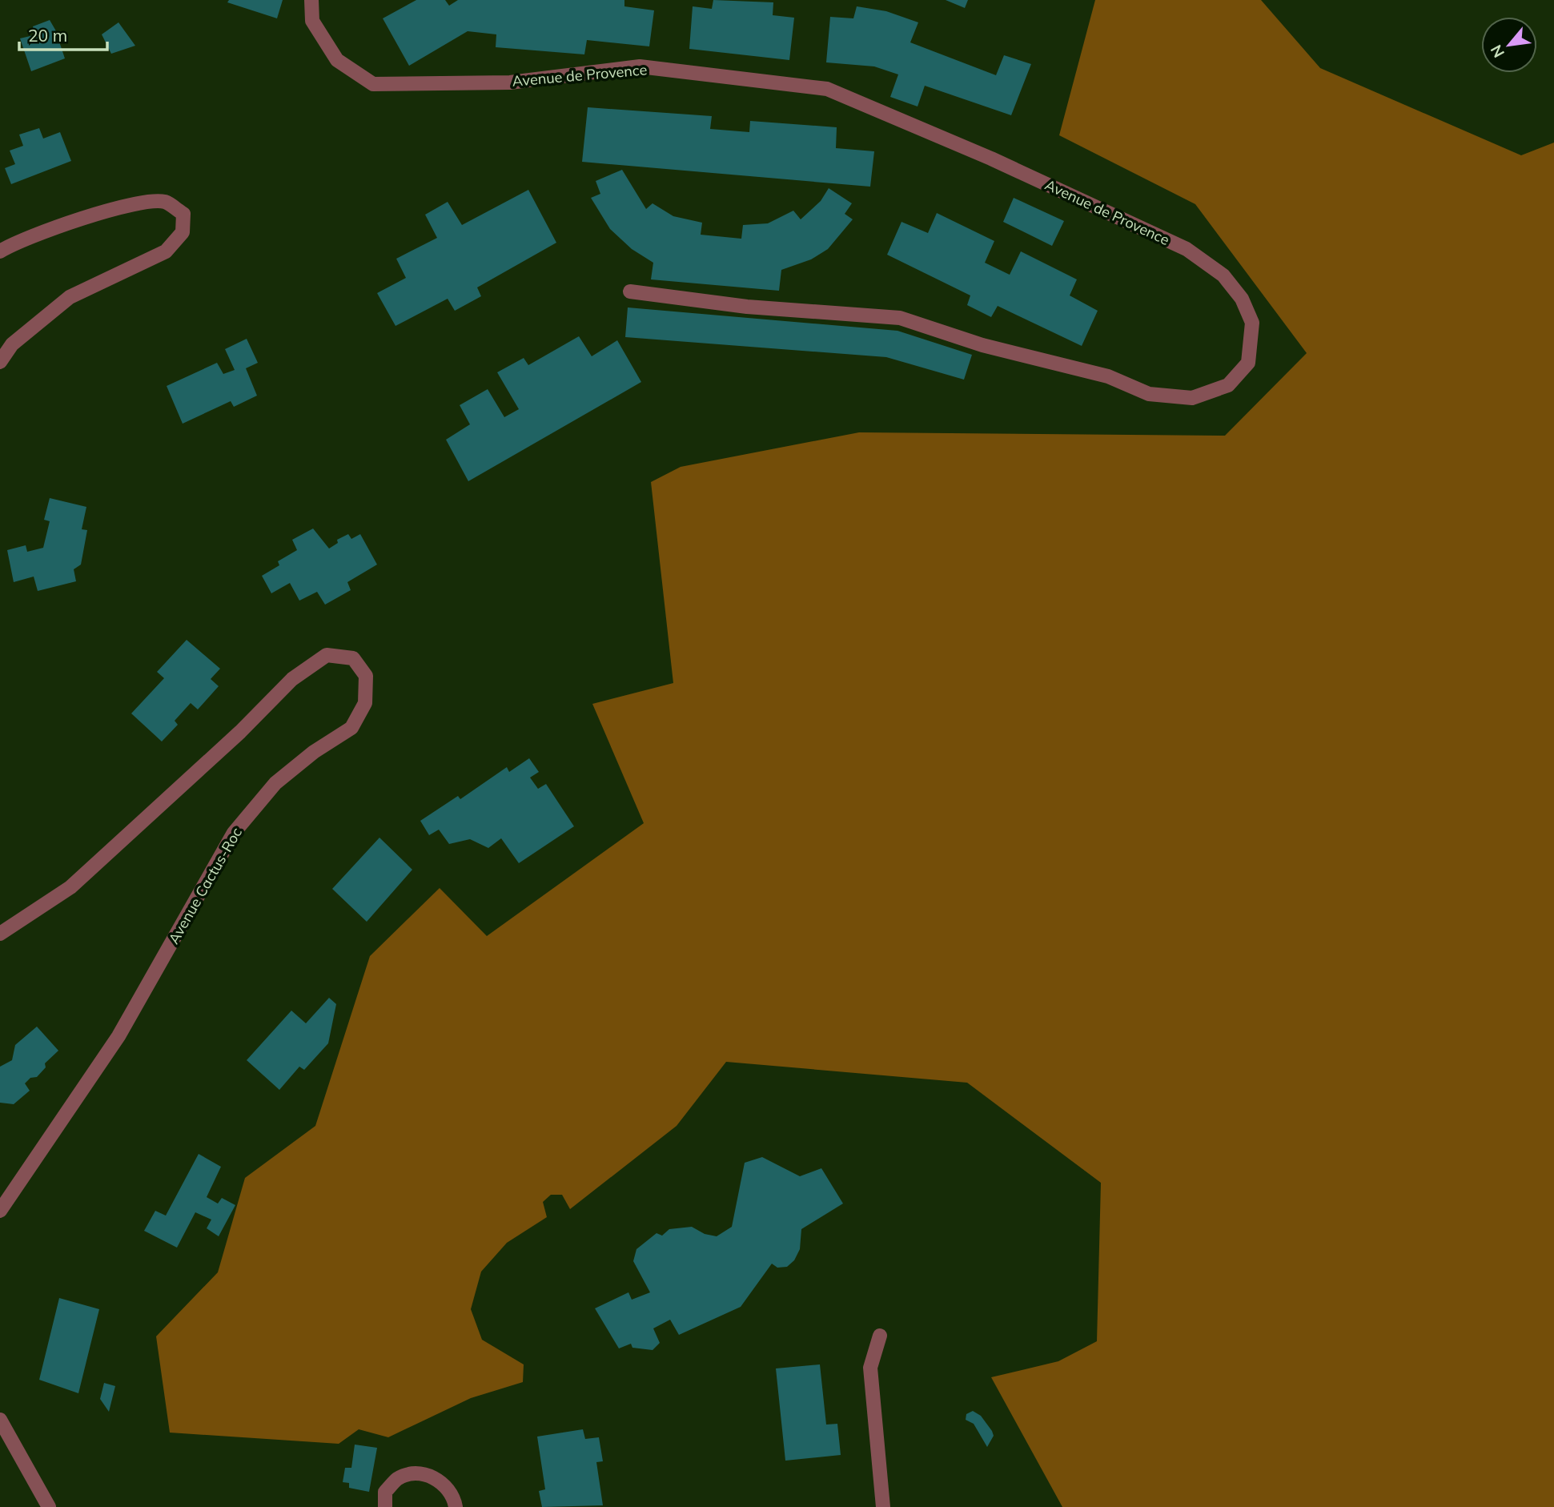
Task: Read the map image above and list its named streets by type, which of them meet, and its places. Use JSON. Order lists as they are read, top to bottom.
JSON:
{
  "streets": {
    "street": ["Avenue de Provence", "Avenue Cactus-Roc"]
  },
  "scale_bar": "20 m",
  "north": "bottom left"
}
